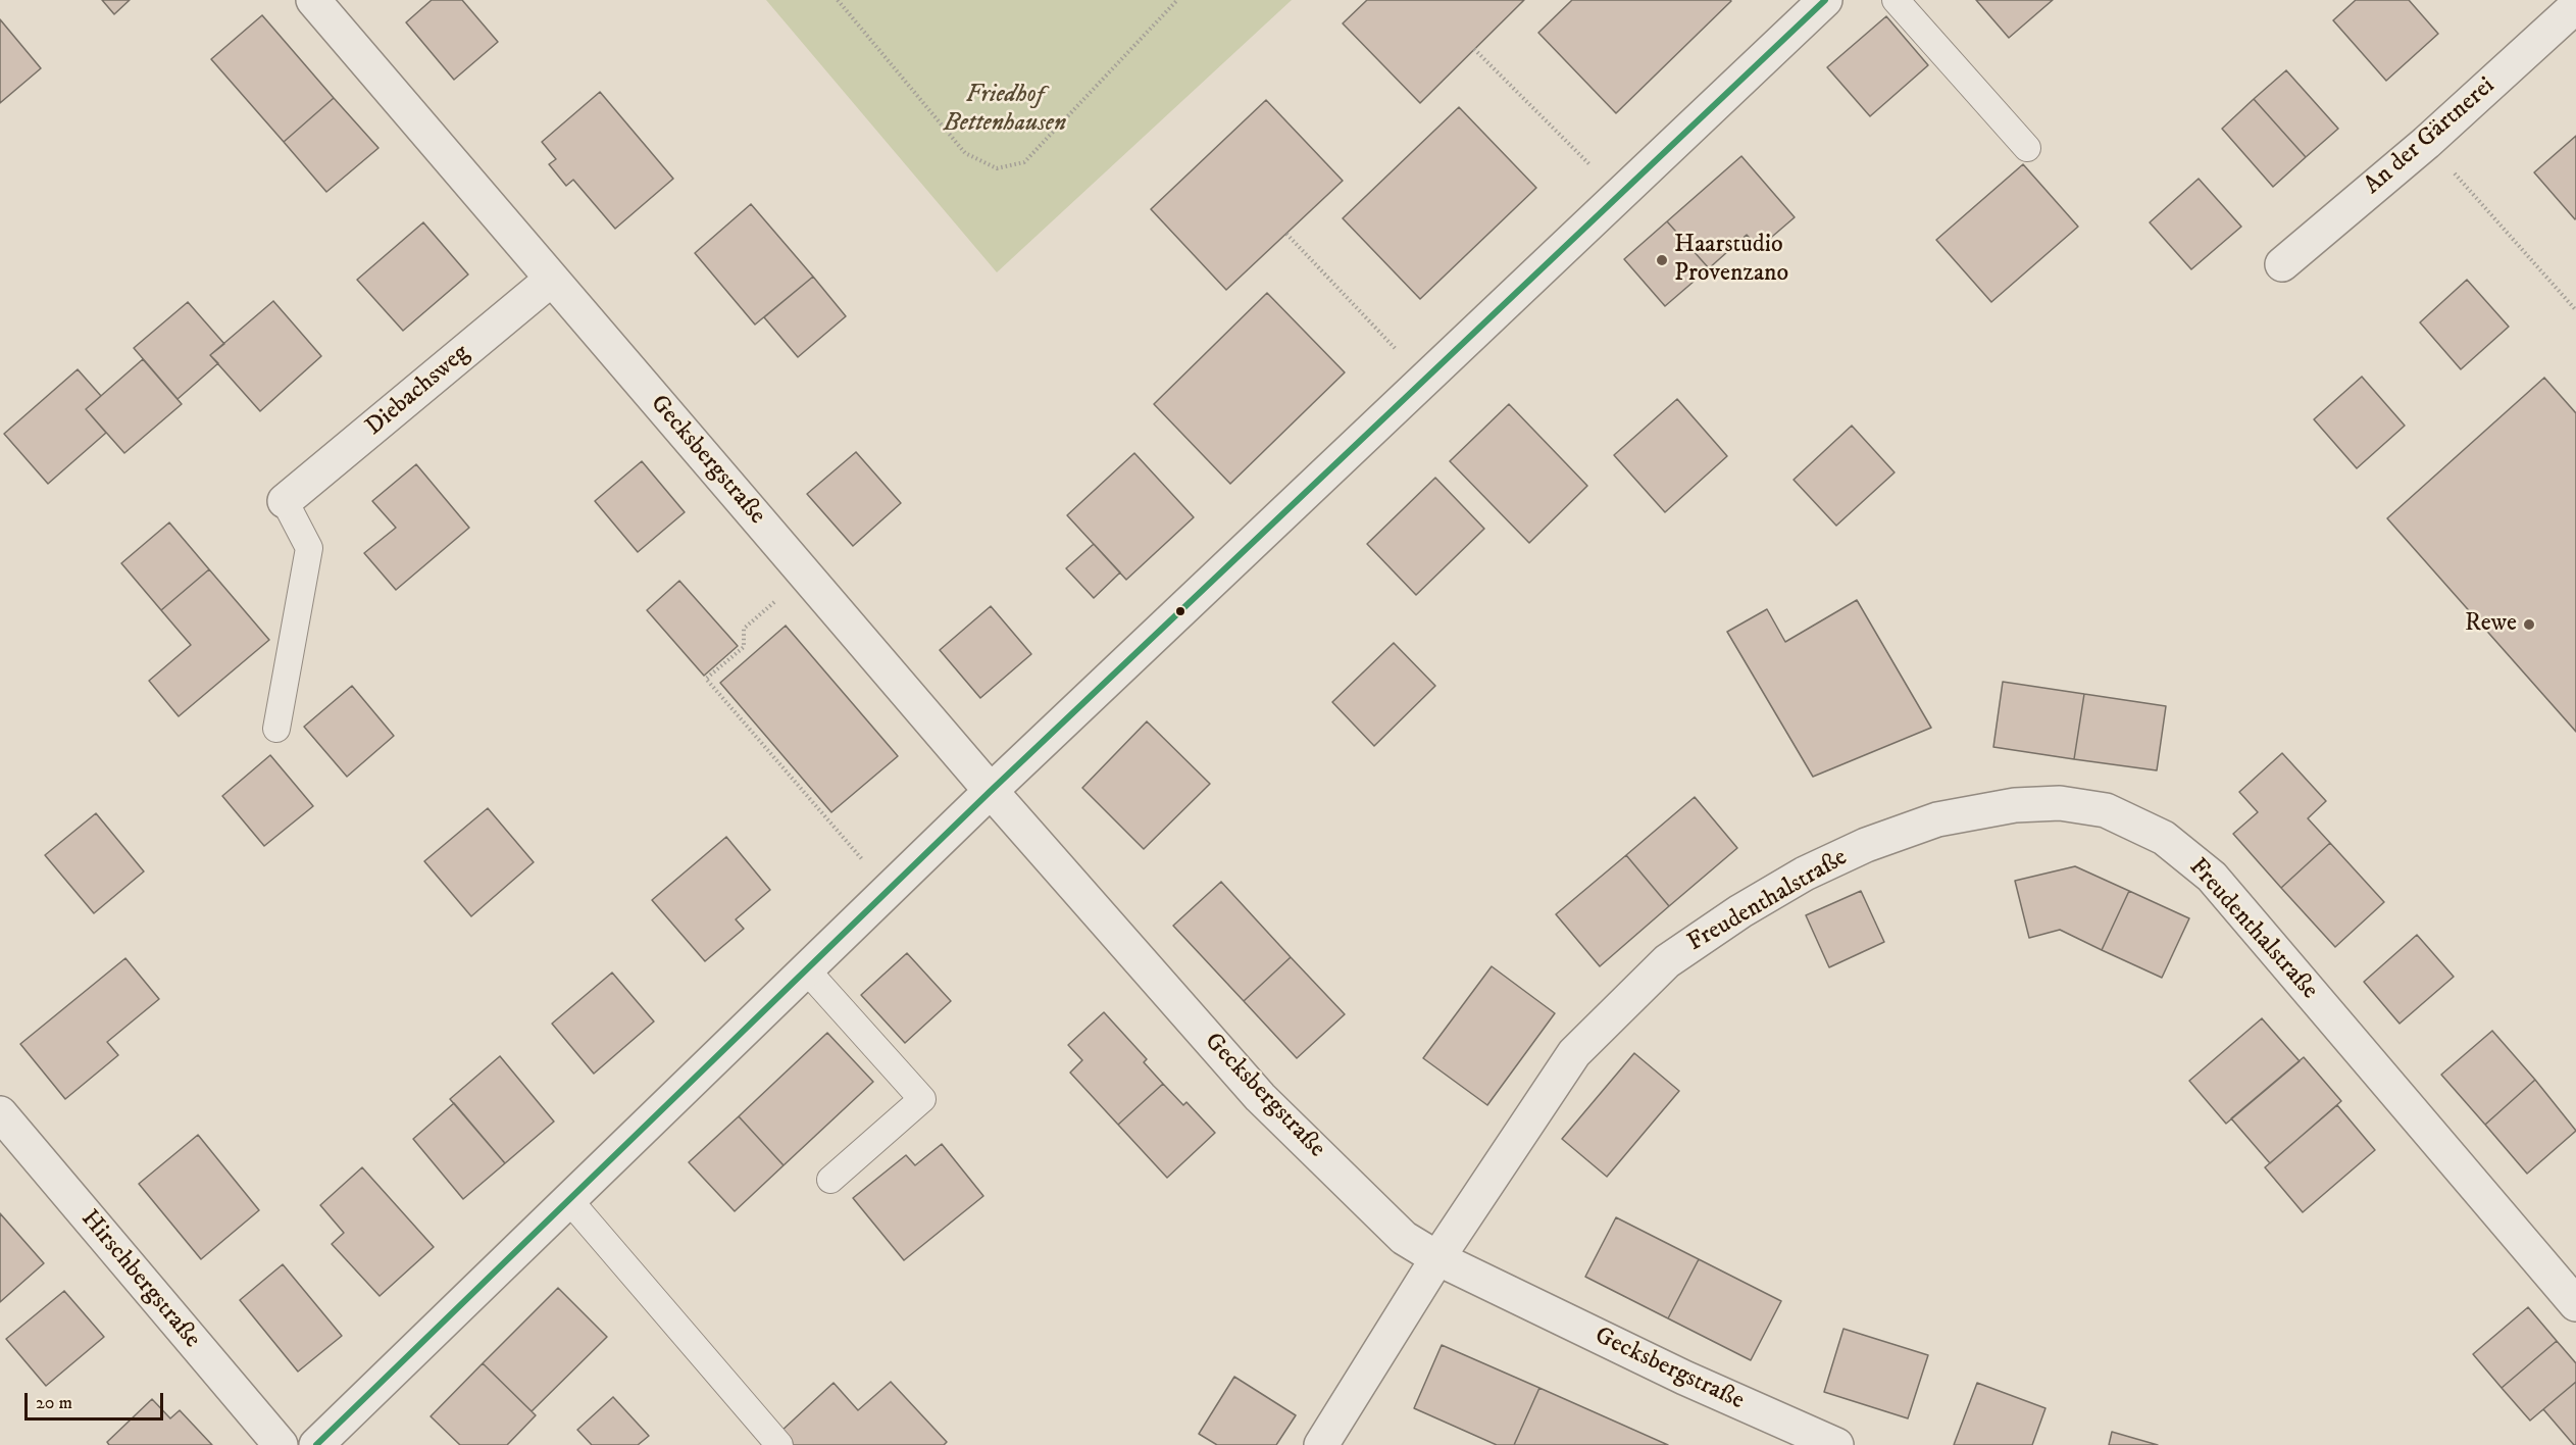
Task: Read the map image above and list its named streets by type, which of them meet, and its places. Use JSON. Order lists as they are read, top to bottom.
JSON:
{
  "streets": {
    "street": [
      "An der Gärtnerei",
      "Diebachsweg",
      "Gecksbergstraße",
      "Freudenthalstraße",
      "Hirschbergstraße"
    ]
  },
  "crossings": [
    ["Diebachsweg", "Gecksbergstraße"],
    ["Gecksbergstraße", "Freudenthalstraße"]
  ],
  "parks": ["Friedhof Bettenhausen"],
  "places": ["Haarstudio Provenzano", "Rewe"],
  "scale_bar": "20 m"
}
